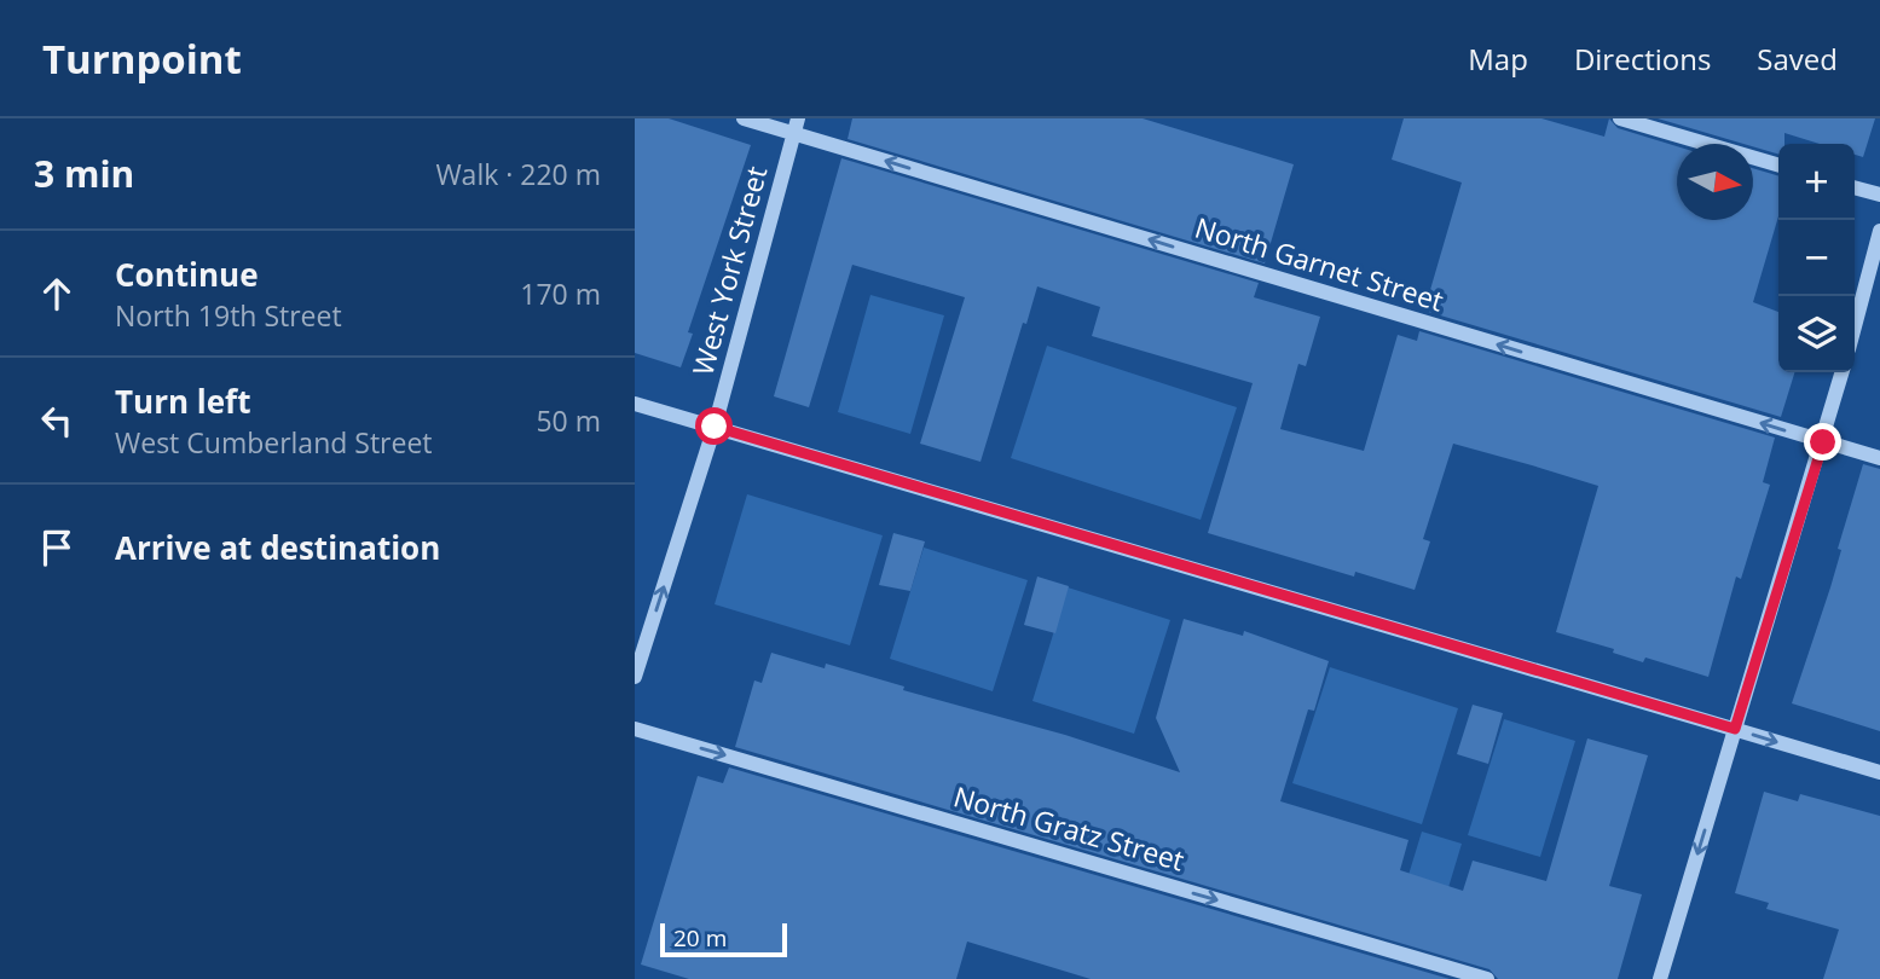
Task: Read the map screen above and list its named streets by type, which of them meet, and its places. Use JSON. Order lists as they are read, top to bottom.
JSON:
{
  "streets": {
    "street": ["North Garnet Street", "West York Street", "North Gratz Street"]
  },
  "crossings": [
    ["North Garnet Street", "West York Street"]
  ],
  "one_way": ["North Garnet Street", "West York Street", "North Gratz Street"],
  "scale_bar": "20 m",
  "north": "right",
  "page": {
    "header": "Turnpoint",
    "nav": ["Map", "Directions", "Saved"],
    "heading": ["3 min", "Walk · 220 m"],
    "map_buttons": ["+", "−"],
    "list": [
      ["Continue", "North 19th Street", "170 m"],
      ["Turn left", "West Cumberland Street", "50 m"],
      "Arrive at destination"
    ],
    "scale": "20 m"
  }
}
